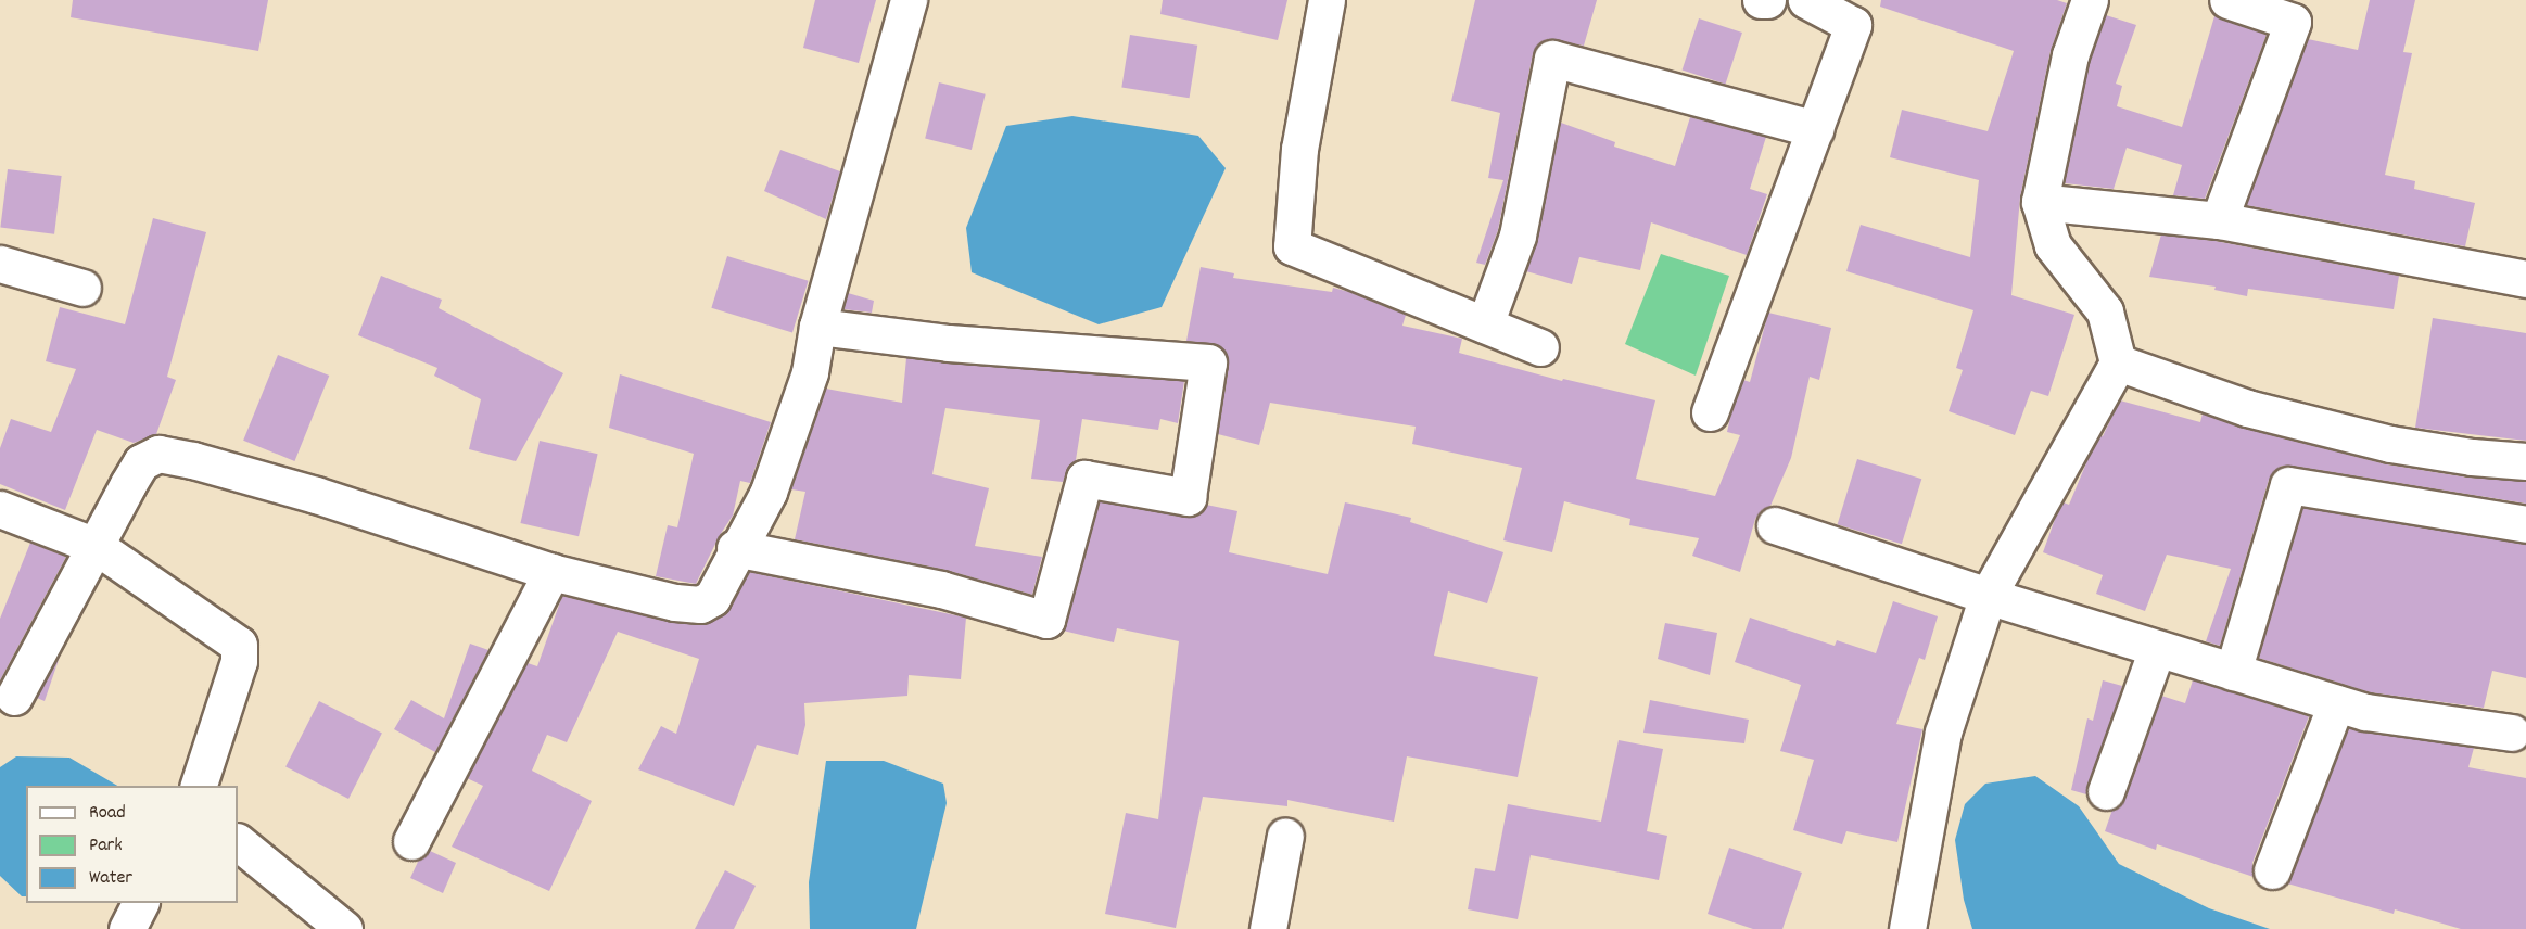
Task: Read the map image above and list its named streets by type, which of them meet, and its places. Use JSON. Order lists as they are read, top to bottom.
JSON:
{
  "legend": ["Road", "Park", "Water"]
}
